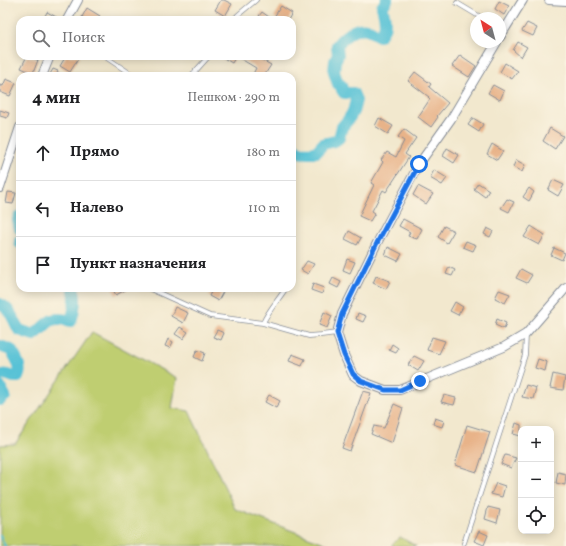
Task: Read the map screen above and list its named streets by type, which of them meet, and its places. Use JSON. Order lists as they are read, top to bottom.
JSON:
{
  "north": "top left",
  "page": {
    "search": "Поиск",
    "heading": ["4 мин", "Пешком · 290 m"],
    "list": [
      ["Прямо", "180 m"],
      ["Налево", "110 m"],
      "Пункт назначения"
    ],
    "map_buttons": ["+", "−"]
  }
}
